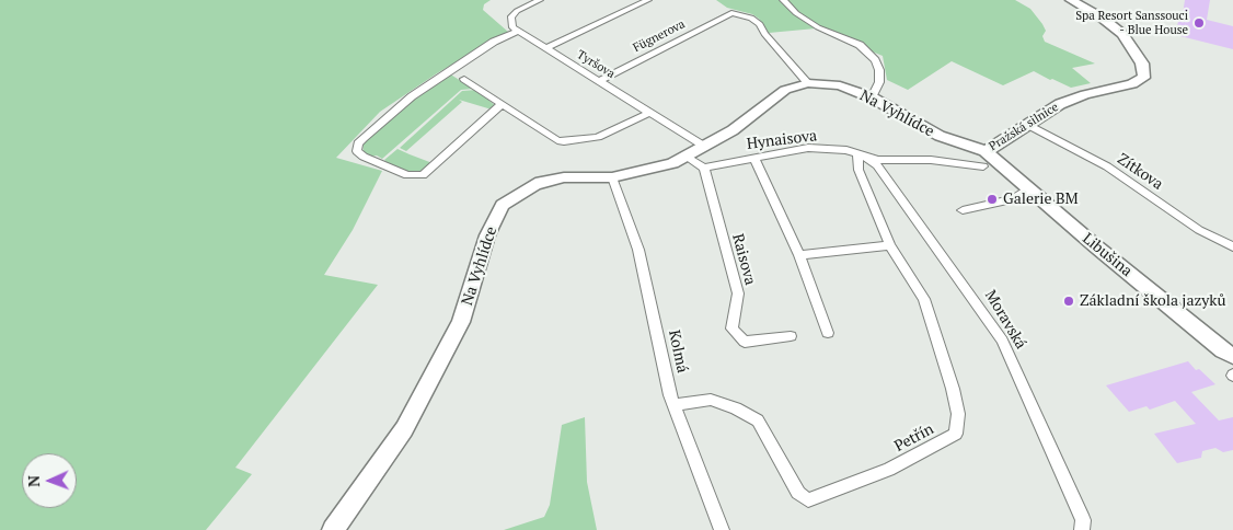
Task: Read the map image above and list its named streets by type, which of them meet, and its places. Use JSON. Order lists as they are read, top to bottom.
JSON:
{
  "streets": {
    "street": [
      "Fügnerova",
      "Tyršova",
      "Na Vyhlídce",
      "Pražská silnice",
      "Hynaisova",
      "Zítkova",
      "Libušina",
      "Raisova",
      "Moravská",
      "Kolmá",
      "Petřín"
    ]
  },
  "crossings": [
    ["Fügnerova", "Tyršova"],
    ["Fügnerova", "Na Vyhlídce"],
    ["Tyršova", "Na Vyhlídce"],
    ["Na Vyhlídce", "Pražská silnice"],
    ["Na Vyhlídce", "Hynaisova"],
    ["Na Vyhlídce", "Libušina"],
    ["Na Vyhlídce", "Kolmá"],
    ["Pražská silnice", "Hynaisova"],
    ["Pražská silnice", "Zítkova"],
    ["Pražská silnice", "Libušina"],
    ["Hynaisova", "Libušina"],
    ["Hynaisova", "Raisova"],
    ["Hynaisova", "Moravská"],
    ["Hynaisova", "Petřín"],
    ["Moravská", "Petřín"],
    ["Kolmá", "Petřín"]
  ],
  "places": ["Spa Resort Sanssouci - Blue House", "Galerie BM", "Základní škola jazyků"],
  "north": "left"
}
